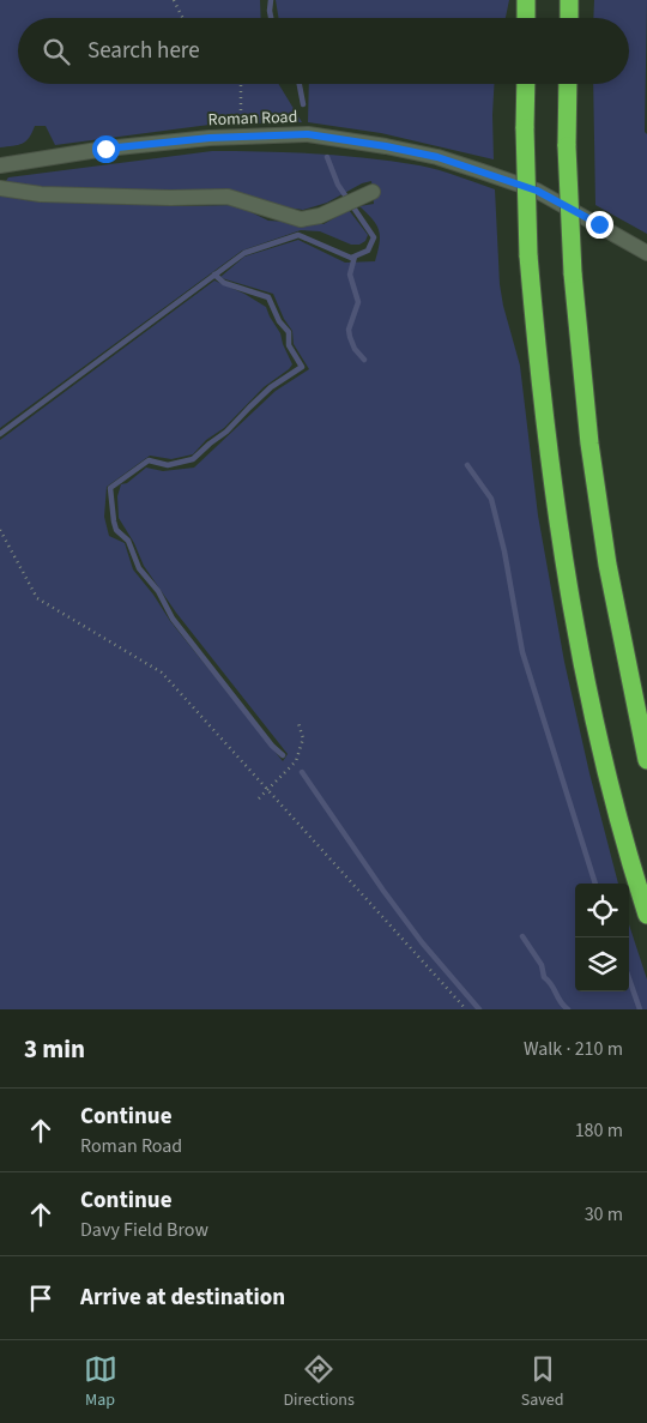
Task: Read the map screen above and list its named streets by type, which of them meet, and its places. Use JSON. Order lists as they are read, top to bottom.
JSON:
{
  "streets": {
    "street": ["Roman Road"]
  },
  "page": {
    "search": "Search here",
    "heading": ["3 min", "Walk · 210 m"],
    "list": [
      ["Continue", "Roman Road", "180 m"],
      ["Continue", "Davy Field Brow", "30 m"],
      "Arrive at destination"
    ],
    "nav": ["Map", "Directions", "Saved"]
  }
}
